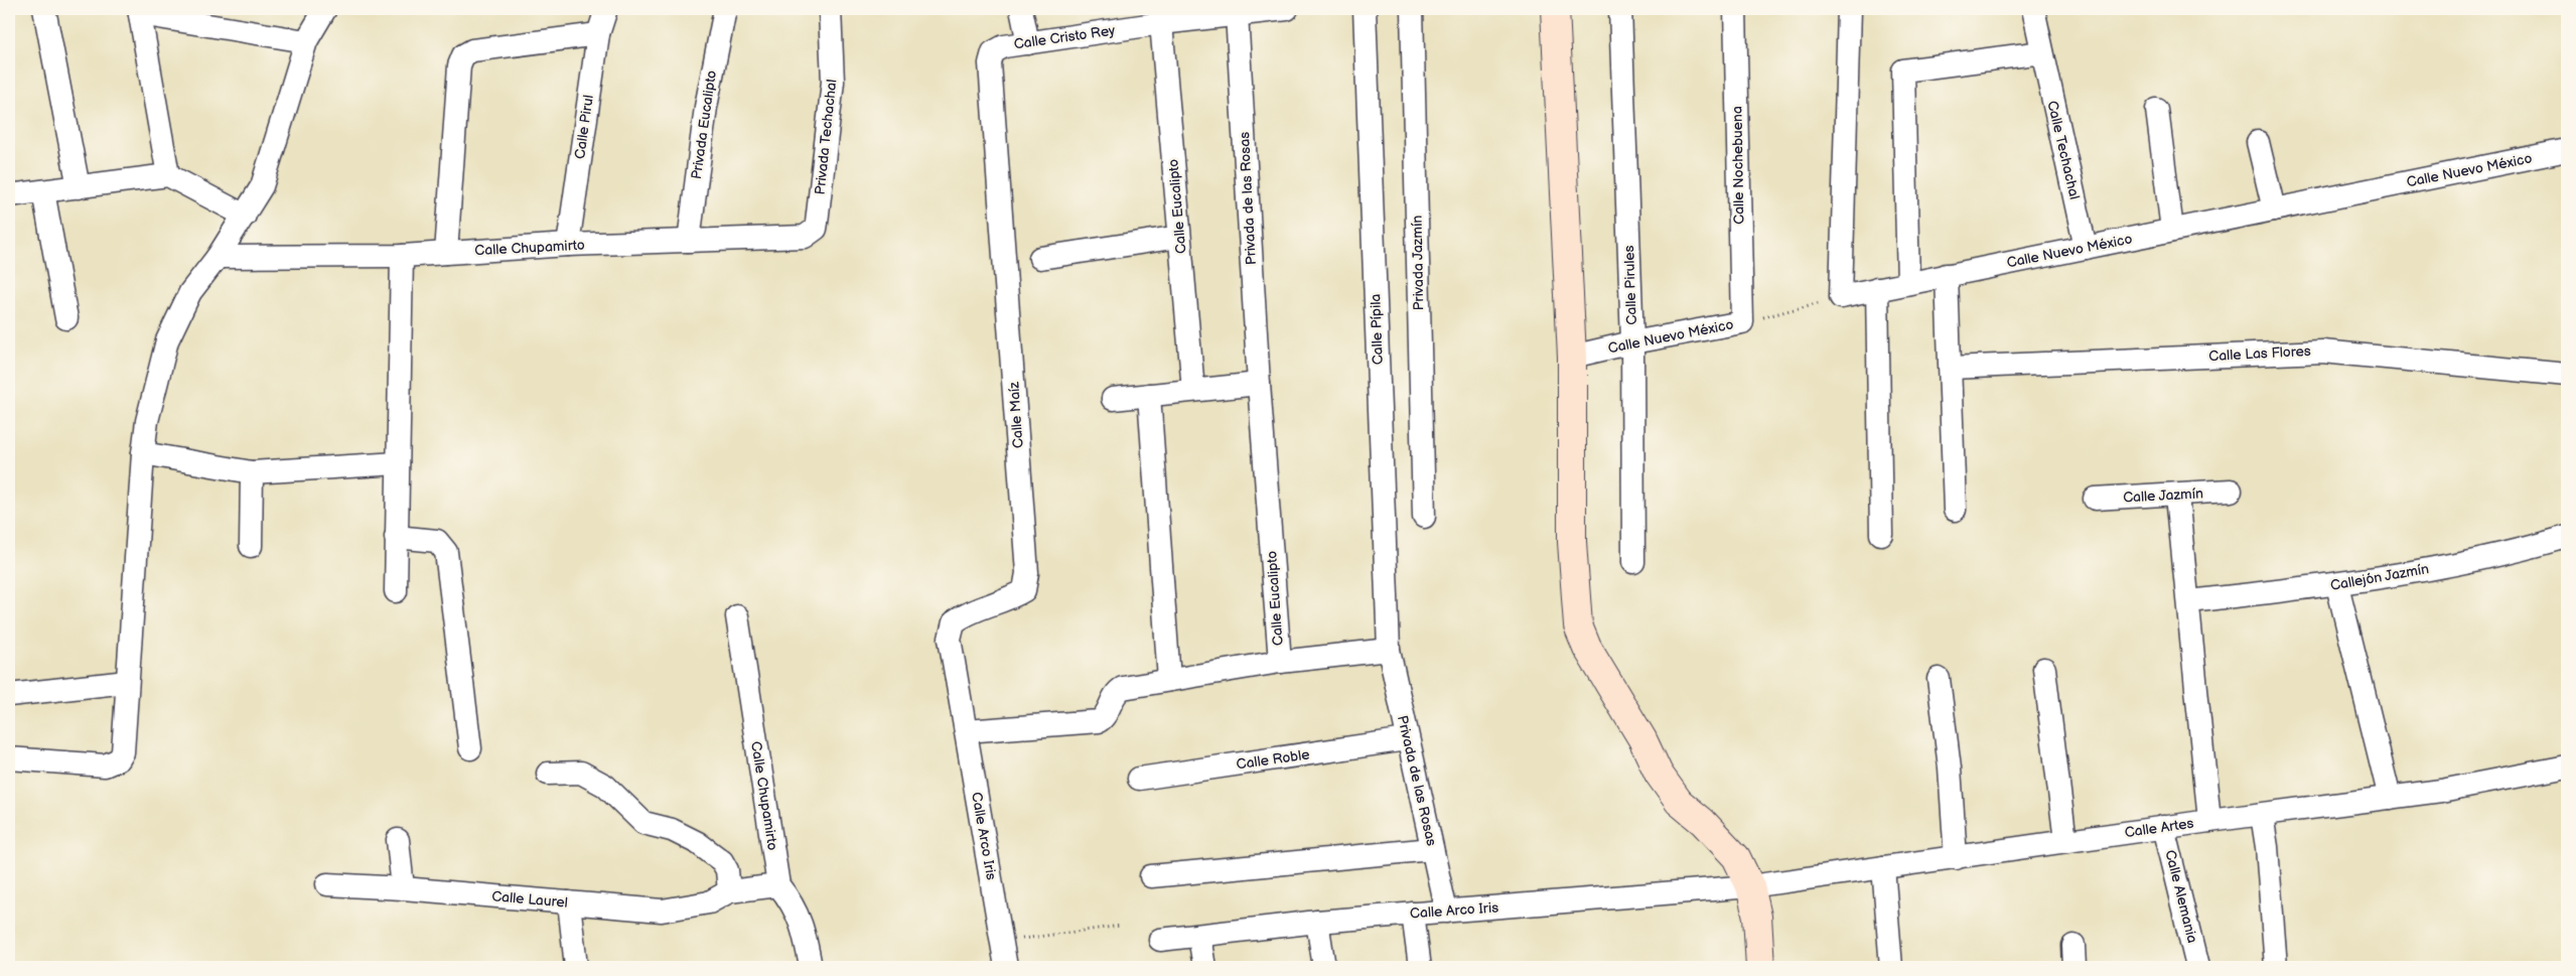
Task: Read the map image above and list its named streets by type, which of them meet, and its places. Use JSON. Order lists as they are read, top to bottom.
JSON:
{
  "streets": {
    "street": [
      "Calle Cristo Rey",
      "Privada Eucalipto",
      "Calle Pirul",
      "Privada Techachal",
      "Calle Techachal",
      "Calle Nochebuena",
      "Calle Nuevo México",
      "Privada de las Rosas",
      "Calle Eucalipto",
      "Calle Chupamirto",
      "Privada Jazmín",
      "Calle Pirules",
      "Calle Pípila",
      "Calle Las Flores",
      "Calle Maíz",
      "Calle Jazmín",
      "Callejón Jazmín",
      "Calle Roble",
      "Calle Artes",
      "Calle Arco Iris",
      "Calle Alemania",
      "Calle Laurel"
    ]
  },
  "crossings": [
    ["Calle Cristo Rey", "Privada de las Rosas"],
    ["Calle Cristo Rey", "Calle Eucalipto"],
    ["Calle Cristo Rey", "Calle Maíz"],
    ["Privada Eucalipto", "Calle Chupamirto"],
    ["Calle Pirul", "Calle Chupamirto"],
    ["Privada Techachal", "Calle Chupamirto"],
    ["Calle Techachal", "Calle Nuevo México"],
    ["Calle Nochebuena", "Calle Nuevo México"],
    ["Calle Nuevo México", "Calle Pirules"],
    ["Privada de las Rosas", "Calle Eucalipto"],
    ["Privada de las Rosas", "Calle Pípila"],
    ["Privada de las Rosas", "Calle Roble"],
    ["Privada de las Rosas", "Calle Arco Iris"],
    ["Calle Maíz", "Calle Arco Iris"],
    ["Calle Artes", "Calle Arco Iris"],
    ["Calle Artes", "Calle Alemania"]
  ]
}
